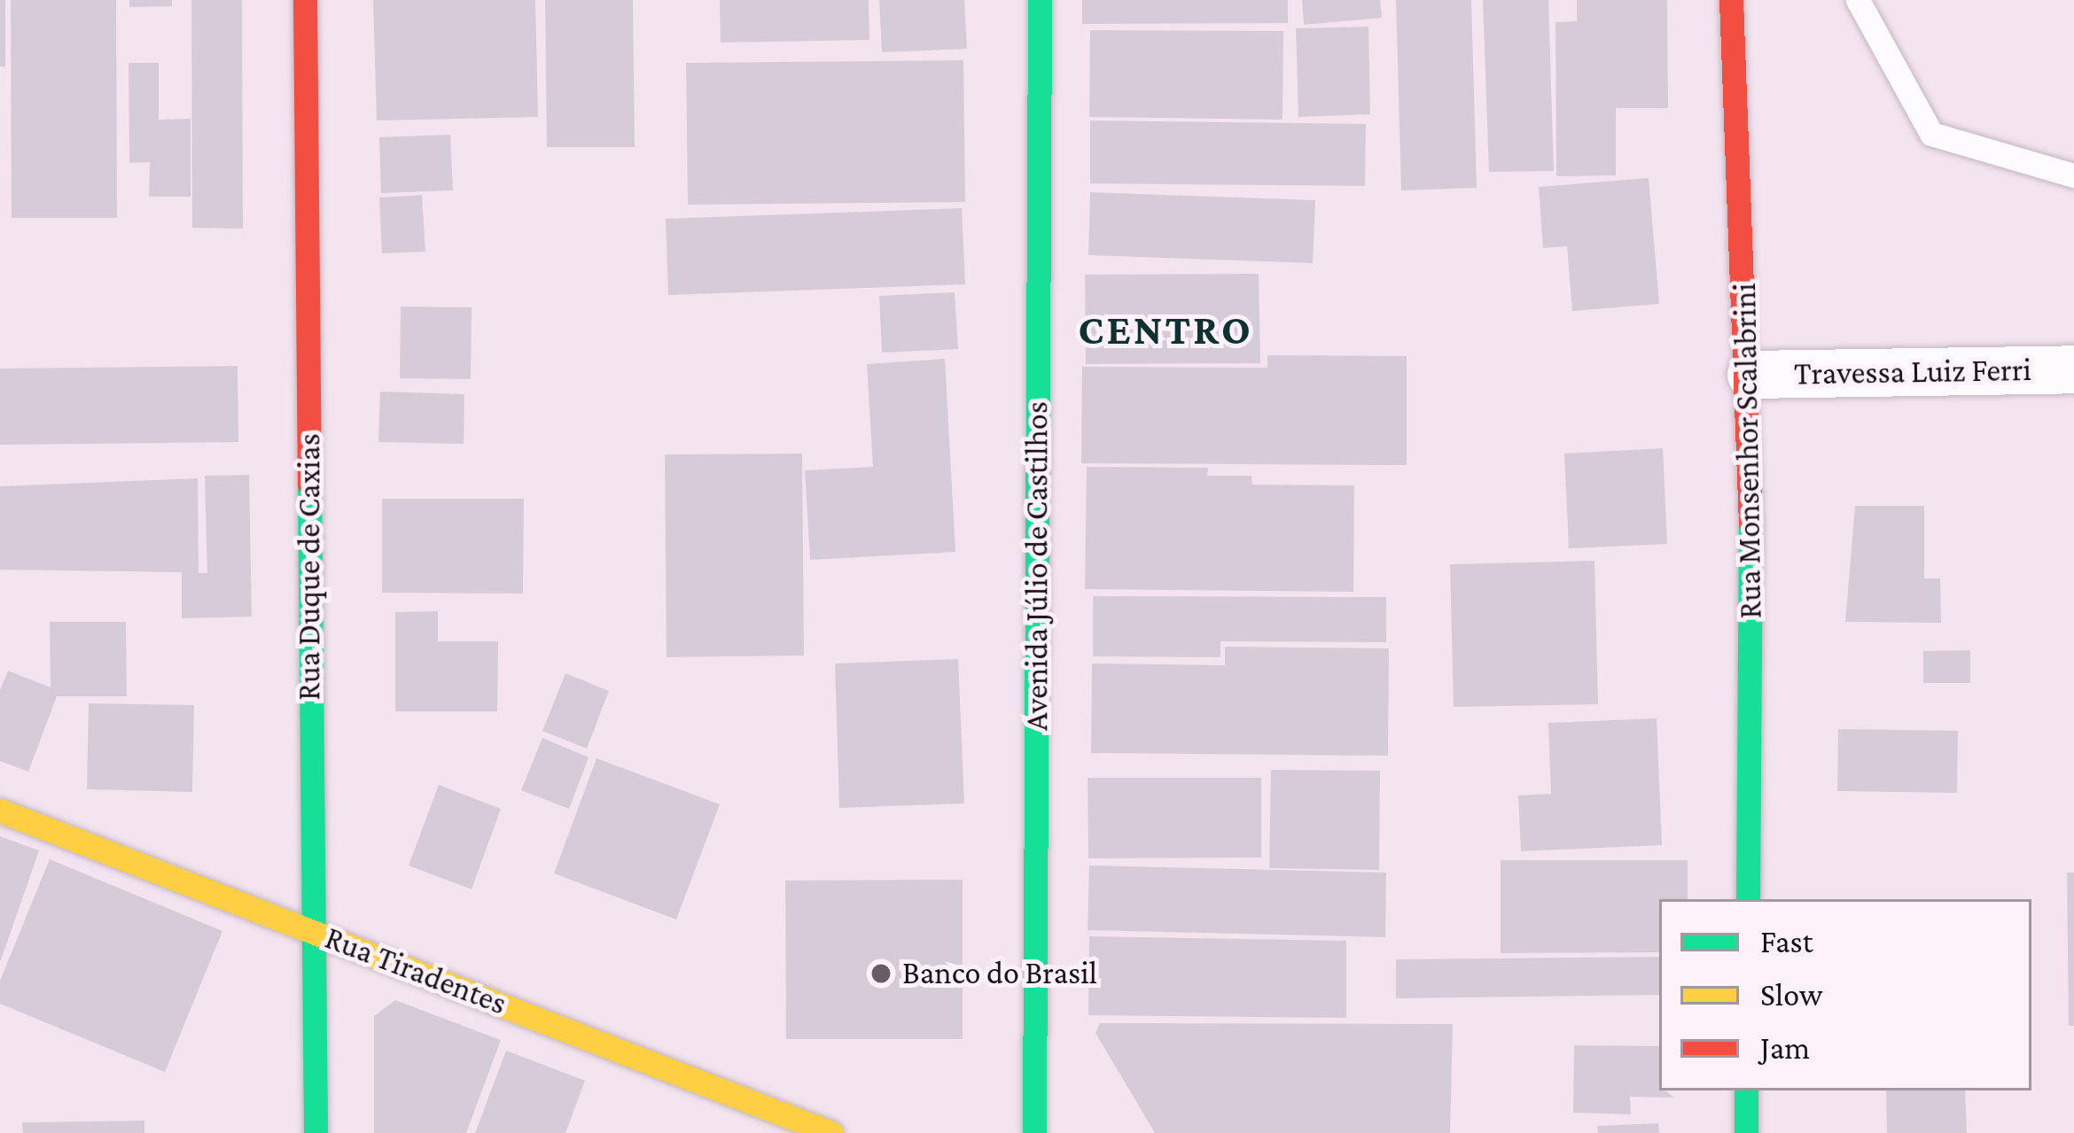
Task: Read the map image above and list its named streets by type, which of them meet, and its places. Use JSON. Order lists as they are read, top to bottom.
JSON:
{
  "streets": {
    "street": [
      "Travessa Luiz Ferri",
      "Rua Monsenhor Scalabrini",
      "Avenida Júlio de Castilhos",
      "Rua Duque de Caxias",
      "Rua Tiradentes"
    ]
  },
  "crossings": [
    ["Travessa Luiz Ferri", "Rua Monsenhor Scalabrini"],
    ["Rua Duque de Caxias", "Rua Tiradentes"]
  ],
  "districts": ["CENTRO"],
  "places": ["Banco do Brasil"],
  "legend": ["Fast", "Slow", "Jam"]
}
